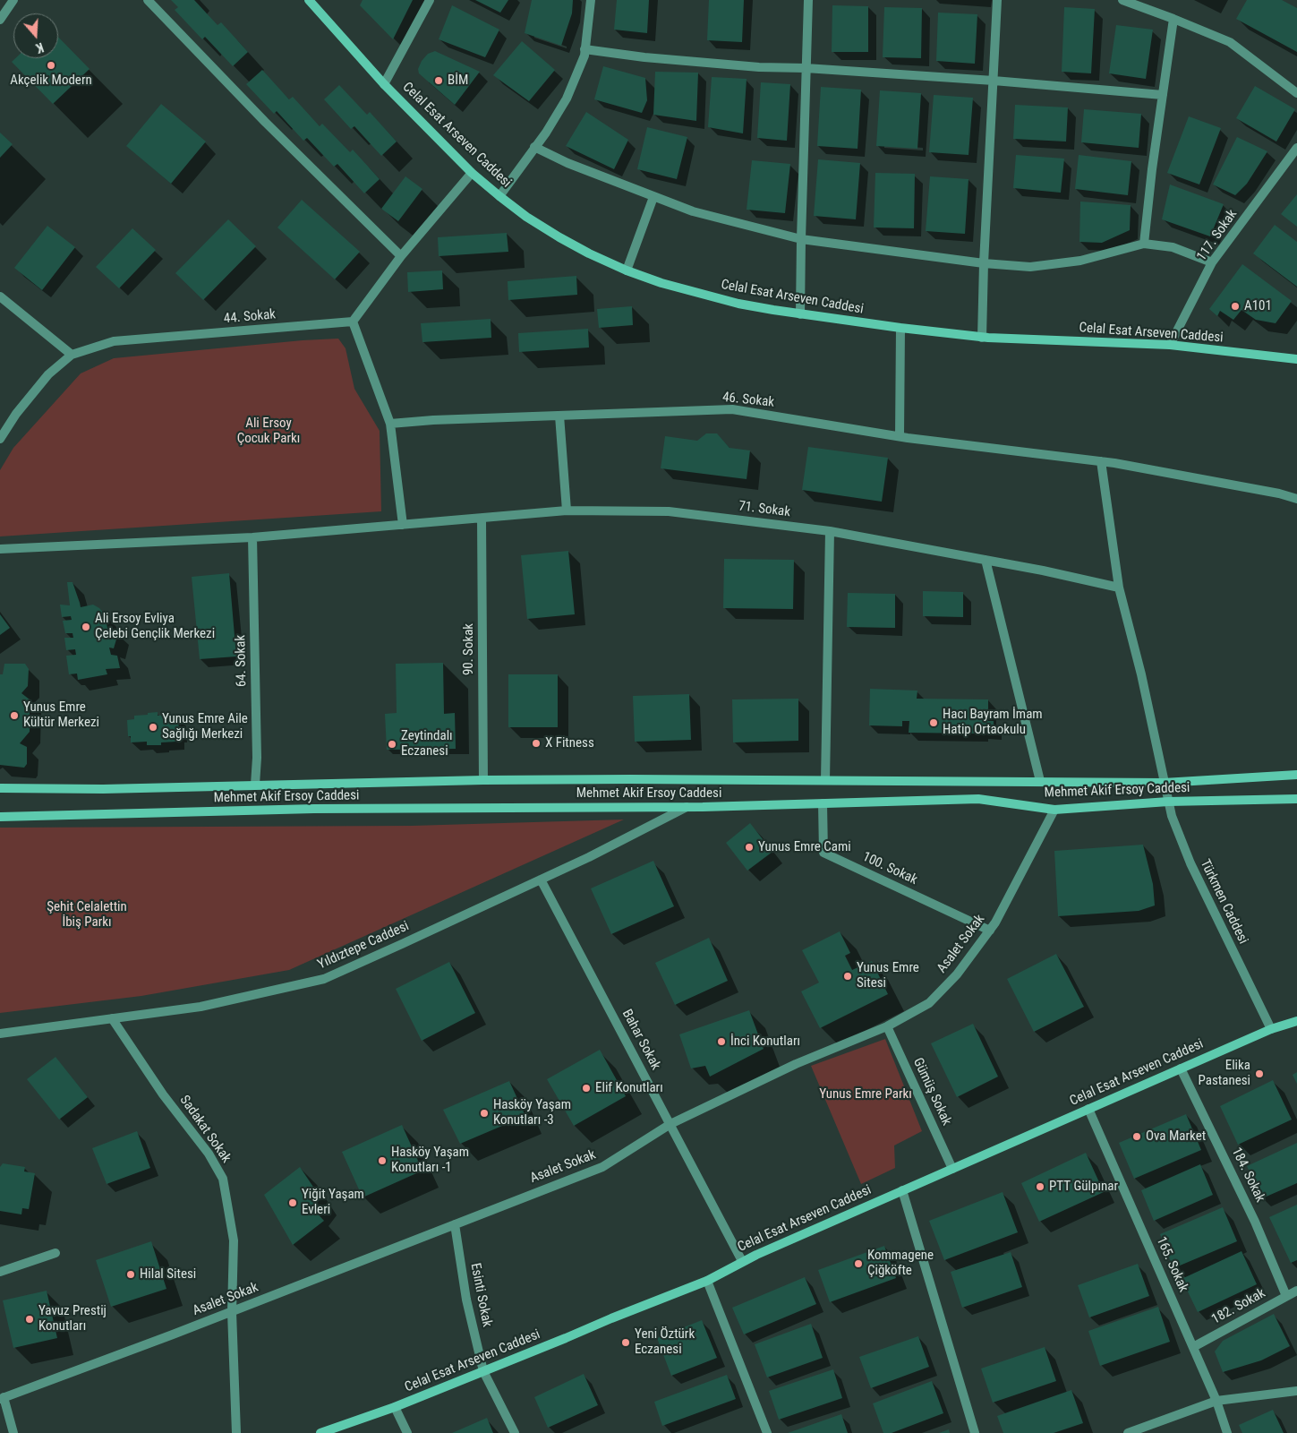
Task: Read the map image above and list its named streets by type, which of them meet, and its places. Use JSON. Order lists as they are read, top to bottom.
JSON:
{
  "streets": {
    "main road": ["Celal Esat Arseven Caddesi", "Mehmet Akif Ersoy Caddesi"],
    "street": [
      "117. Sokak",
      "44. Sokak",
      "46. Sokak",
      "71. Sokak",
      "90. Sokak",
      "64. Sokak",
      "100. Sokak",
      "Türkmen Caddesi",
      "Asalet Sokak",
      "Yıldıztepe Caddesi",
      "Bahar Sokak",
      "Gümüş Sokak",
      "Sadakat Sokak",
      "184. Sokak",
      "165. Sokak",
      "Esinti Sokak",
      "182. Sokak"
    ]
  },
  "crossings": [
    ["Celal Esat Arseven Caddesi", "117. Sokak"],
    ["Celal Esat Arseven Caddesi", "Türkmen Caddesi"],
    ["Celal Esat Arseven Caddesi", "Bahar Sokak"],
    ["Celal Esat Arseven Caddesi", "Gümüş Sokak"],
    ["Celal Esat Arseven Caddesi", "184. Sokak"],
    ["Celal Esat Arseven Caddesi", "165. Sokak"],
    ["Celal Esat Arseven Caddesi", "Esinti Sokak"],
    ["46. Sokak", "Türkmen Caddesi"],
    ["71. Sokak", "90. Sokak"],
    ["71. Sokak", "64. Sokak"],
    ["71. Sokak", "Türkmen Caddesi"],
    ["90. Sokak", "Mehmet Akif Ersoy Caddesi"],
    ["64. Sokak", "Mehmet Akif Ersoy Caddesi"],
    ["Mehmet Akif Ersoy Caddesi", "100. Sokak"],
    ["Mehmet Akif Ersoy Caddesi", "Türkmen Caddesi"],
    ["Mehmet Akif Ersoy Caddesi", "Asalet Sokak"],
    ["Mehmet Akif Ersoy Caddesi", "Yıldıztepe Caddesi"],
    ["100. Sokak", "Asalet Sokak"],
    ["Asalet Sokak", "Bahar Sokak"],
    ["Asalet Sokak", "Gümüş Sokak"],
    ["Asalet Sokak", "Sadakat Sokak"],
    ["Asalet Sokak", "Esinti Sokak"],
    ["Yıldıztepe Caddesi", "Bahar Sokak"],
    ["Yıldıztepe Caddesi", "Sadakat Sokak"],
    ["184. Sokak", "182. Sokak"],
    ["165. Sokak", "182. Sokak"]
  ],
  "parks": ["Ali Ersoy Çocuk Parkı", "Şehit Celalettin İbiş Parkı", "Yunus Emre Parkı"],
  "places": [
    "Akçelik Modern",
    "BİM",
    "A101",
    "Ali Ersoy Evliya Çelebi Gençlik Merkezi",
    "Yunus Emre Kültür Merkezi",
    "Hacı Bayram İmam Hatip Ortaokulu",
    "Yunus Emre Aile Sağlığı Merkezi",
    "X Fitness",
    "Zeytindalı Eczanesi",
    "Yunus Emre Cami",
    "Yunus Emre Sitesi",
    "İnci Konutları",
    "Elika Pastanesi",
    "Elif Konutları",
    "Hasköy Yaşam Konutları -3",
    "Ova Market",
    "Hasköy Yaşam Konutları -1",
    "PTT Gülpınar",
    "Yiğit Yaşam Evleri",
    "Kommagene Çiğköfte",
    "Hilal Sitesi",
    "Yavuz Prestij Konutları",
    "Yeni Öztürk Eczanesi"
  ],
  "north": "bottom"
}
